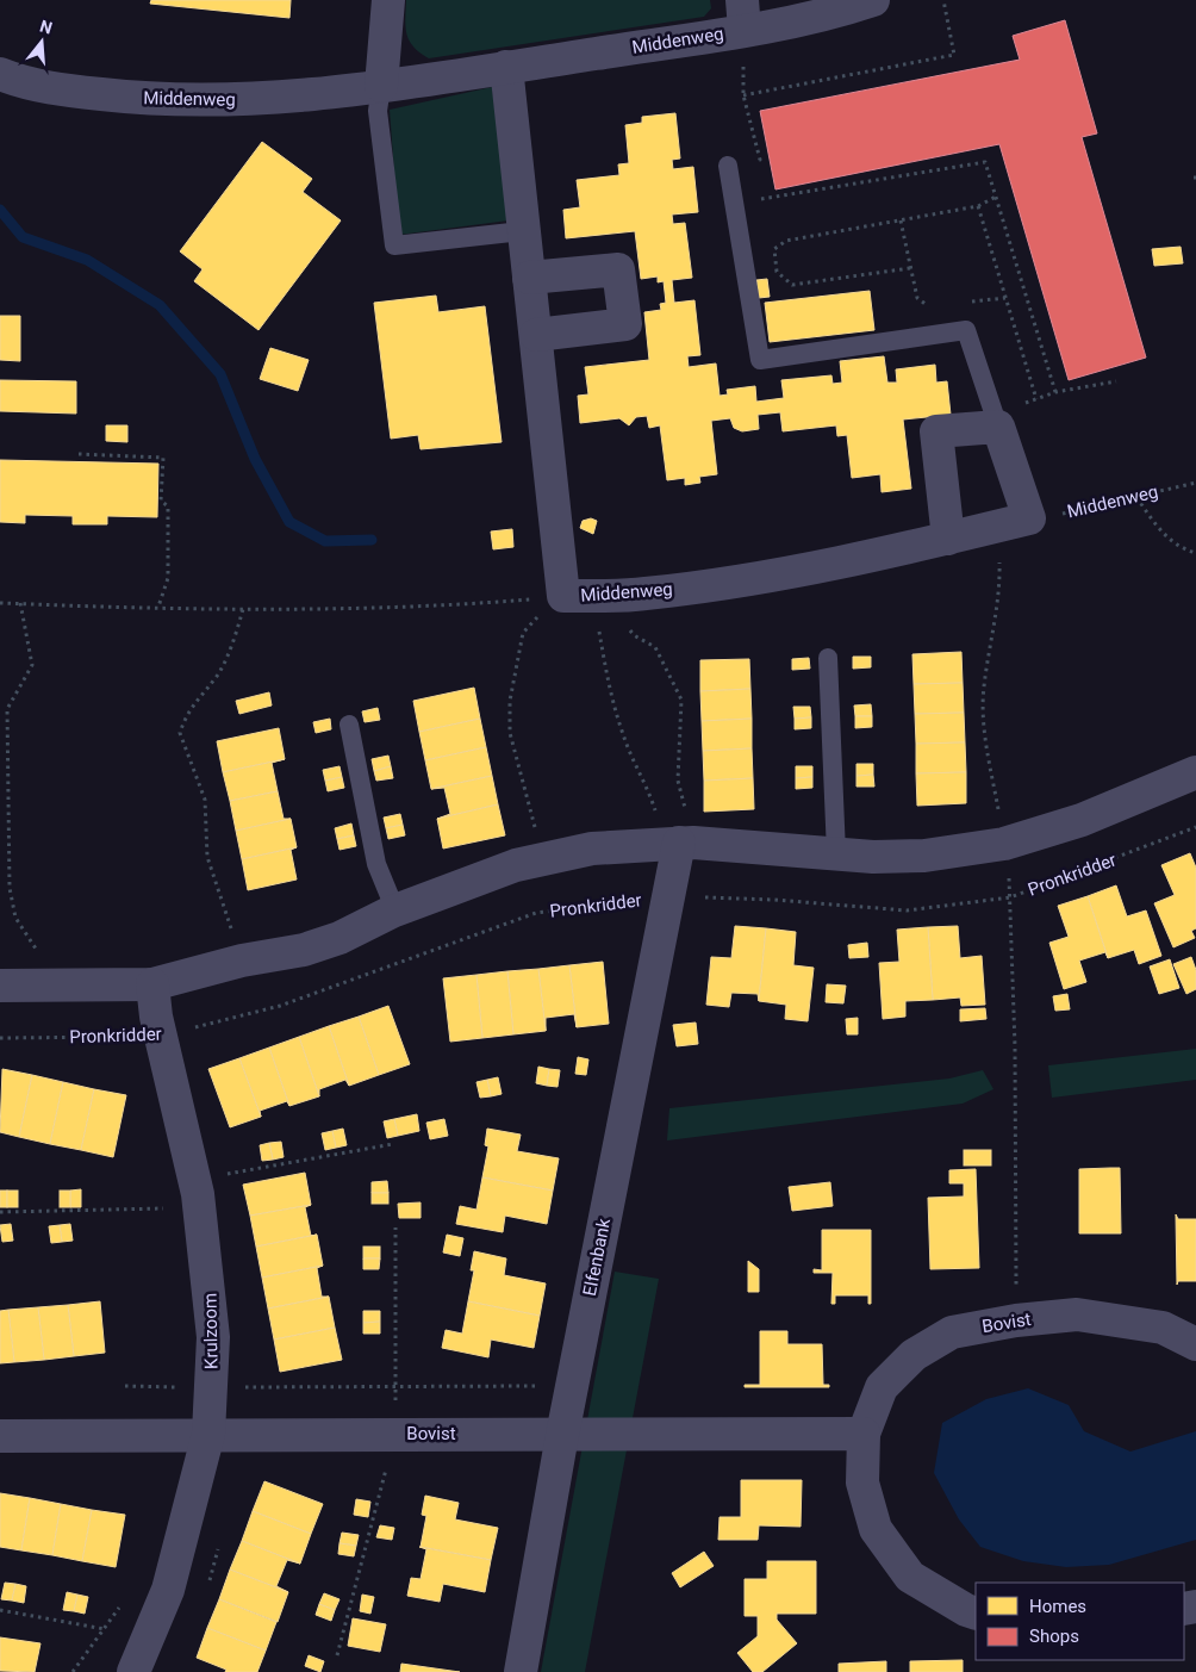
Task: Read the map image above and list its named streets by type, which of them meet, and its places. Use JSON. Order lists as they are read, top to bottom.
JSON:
{
  "streets": {
    "street": [
      "Middenweg",
      "Elfenbank",
      "Bovist",
      "Krulzoom"
    ],
    "path": ["Pronkridder"]
  },
  "crossings": [
    ["Pronkridder", "Elfenbank"],
    ["Pronkridder", "Krulzoom"],
    ["Elfenbank", "Bovist"],
    ["Bovist", "Krulzoom"]
  ],
  "legend": ["Homes", "Shops"],
  "north": "top"
}
